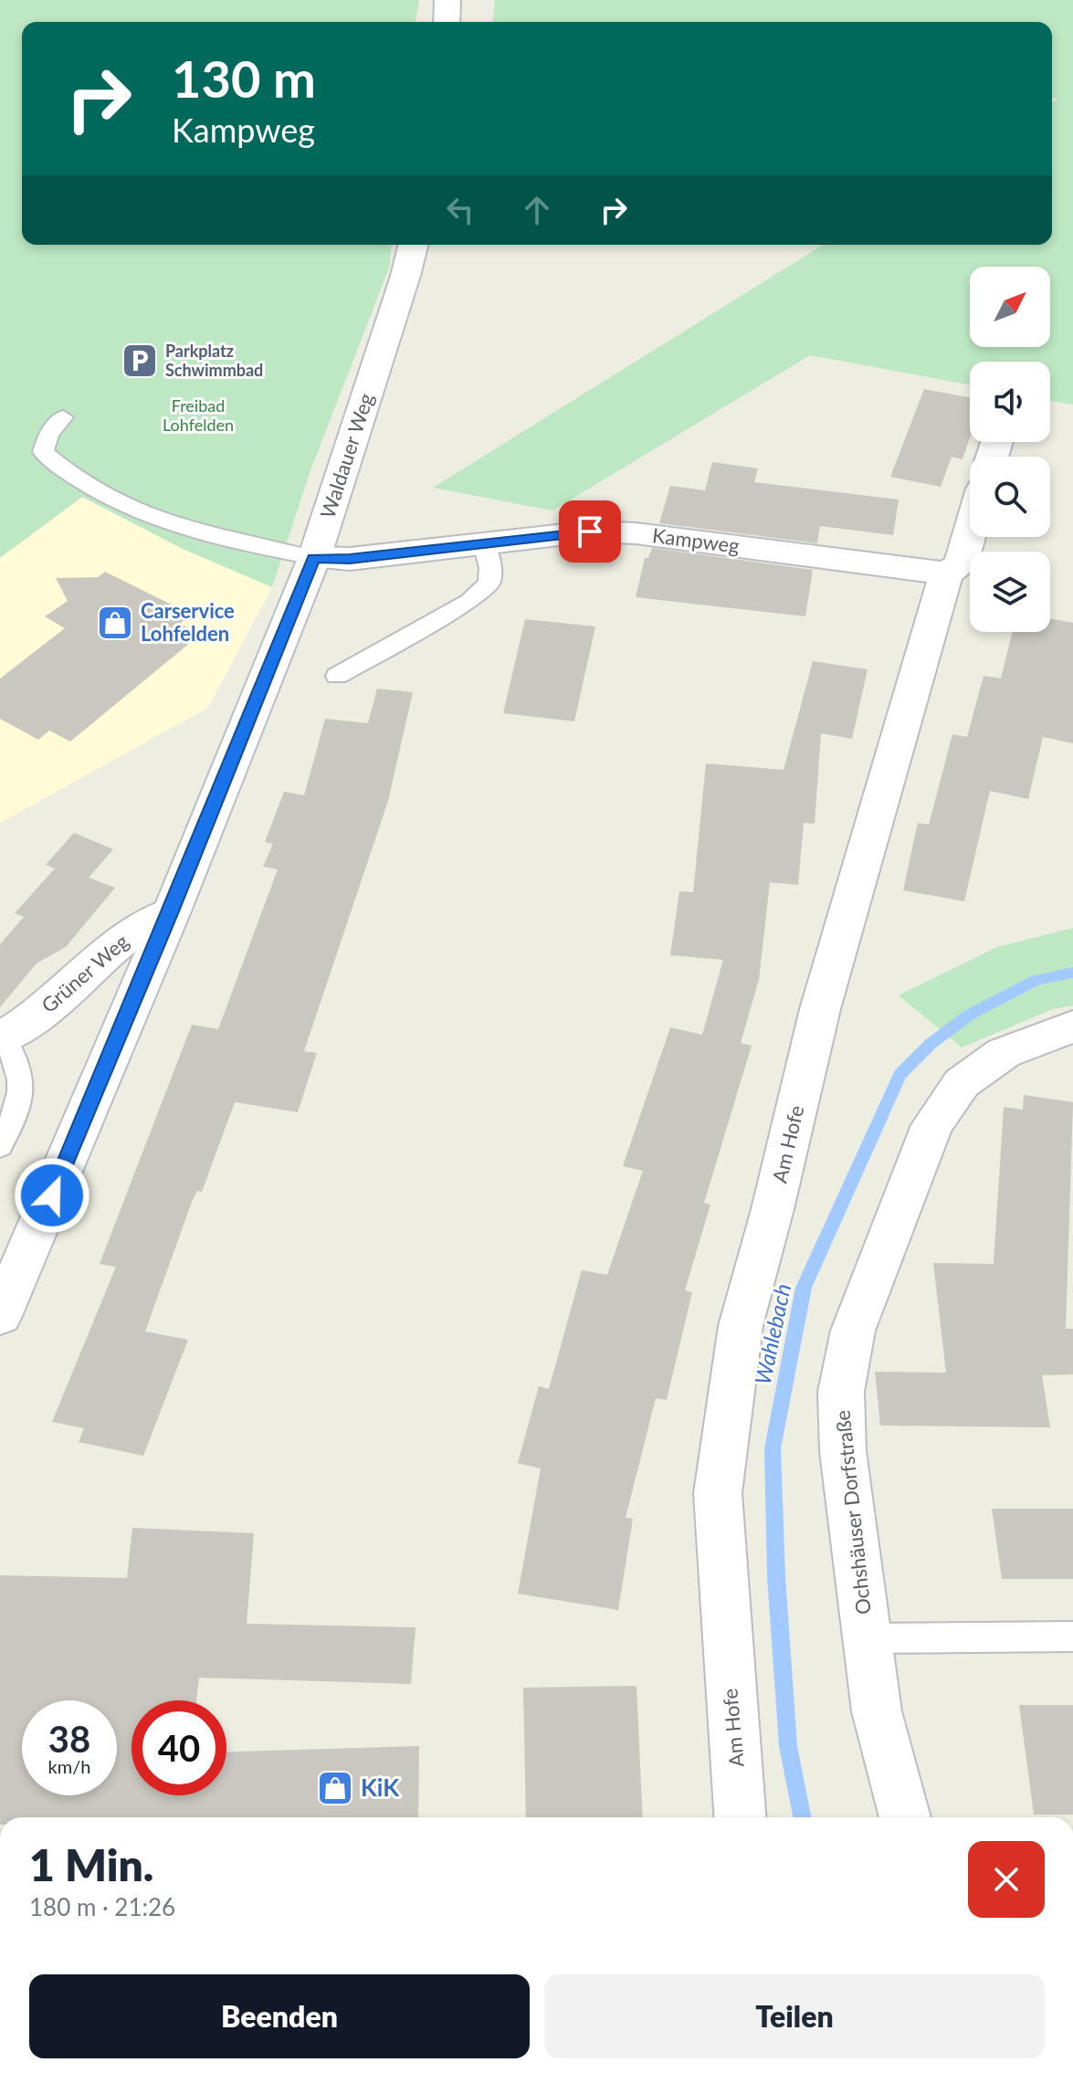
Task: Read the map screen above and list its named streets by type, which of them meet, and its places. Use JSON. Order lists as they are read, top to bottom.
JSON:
{
  "streets": {
    "street": [
      "Waldauer Weg",
      "Kampweg",
      "Grüner Weg",
      "Am Hofe",
      "Ochshäuser Dorfstraße"
    ]
  },
  "crossings": [
    ["Waldauer Weg", "Kampweg"],
    ["Waldauer Weg", "Grüner Weg"],
    ["Kampweg", "Am Hofe"]
  ],
  "water": ["Wahlebach"],
  "parks": ["Freibad Lohfelden"],
  "places": {
    "parking": ["Parkplatz Schwimmbad"],
    "shop": ["Carservice Lohfelden", "KiK"]
  },
  "north": "top right",
  "page": {
    "turn": ["130 m", "Kampweg"],
    "speed": "38 km/h",
    "limit": "40",
    "heading": ["1 Min.", "180 m · 21:26"],
    "buttons": ["Beenden", "Teilen"]
  }
}
